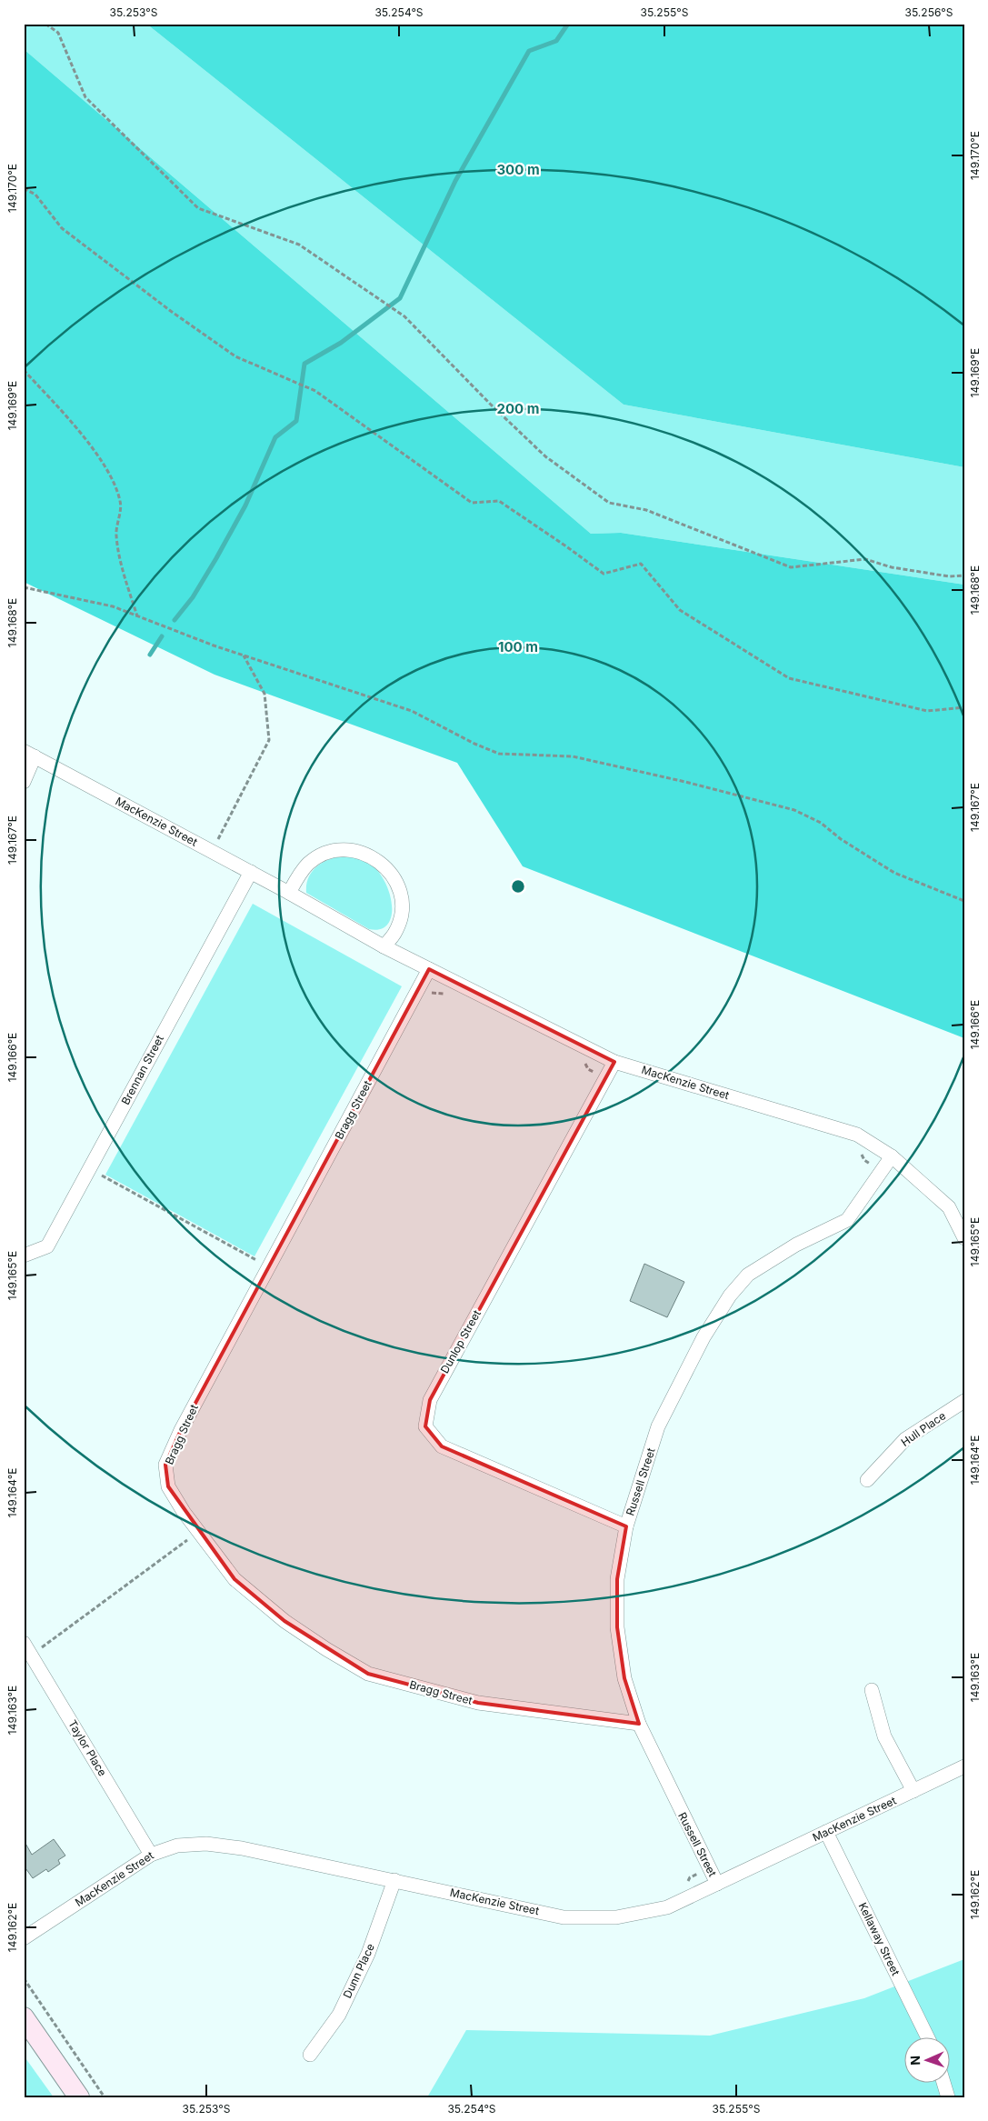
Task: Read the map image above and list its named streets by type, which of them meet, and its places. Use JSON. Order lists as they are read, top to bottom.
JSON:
{
  "streets": {
    "street": [
      "MacKenzie Street",
      "Brennan Street",
      "Bragg Street",
      "Dunlop Street",
      "Hull Place",
      "Russell Street",
      "Taylor Place",
      "Kellaway Street",
      "Dunn Place"
    ]
  },
  "crossings": [
    ["MacKenzie Street", "Brennan Street"],
    ["MacKenzie Street", "Bragg Street"],
    ["MacKenzie Street", "Dunlop Street"],
    ["MacKenzie Street", "Russell Street"],
    ["MacKenzie Street", "Taylor Place"],
    ["MacKenzie Street", "Kellaway Street"],
    ["MacKenzie Street", "Dunn Place"],
    ["Bragg Street", "Russell Street"],
    ["Dunlop Street", "Russell Street"]
  ],
  "north": "left",
  "coordinates": [
    "35.253°S",
    "35.254°S",
    "35.255°S",
    "35.256°S",
    "149.170°E",
    "149.169°E",
    "149.168°E",
    "149.167°E",
    "149.166°E",
    "149.165°E",
    "149.164°E",
    "149.163°E",
    "149.162°E"
  ],
  "rings": ["300 m", "200 m", "100 m"]
}
